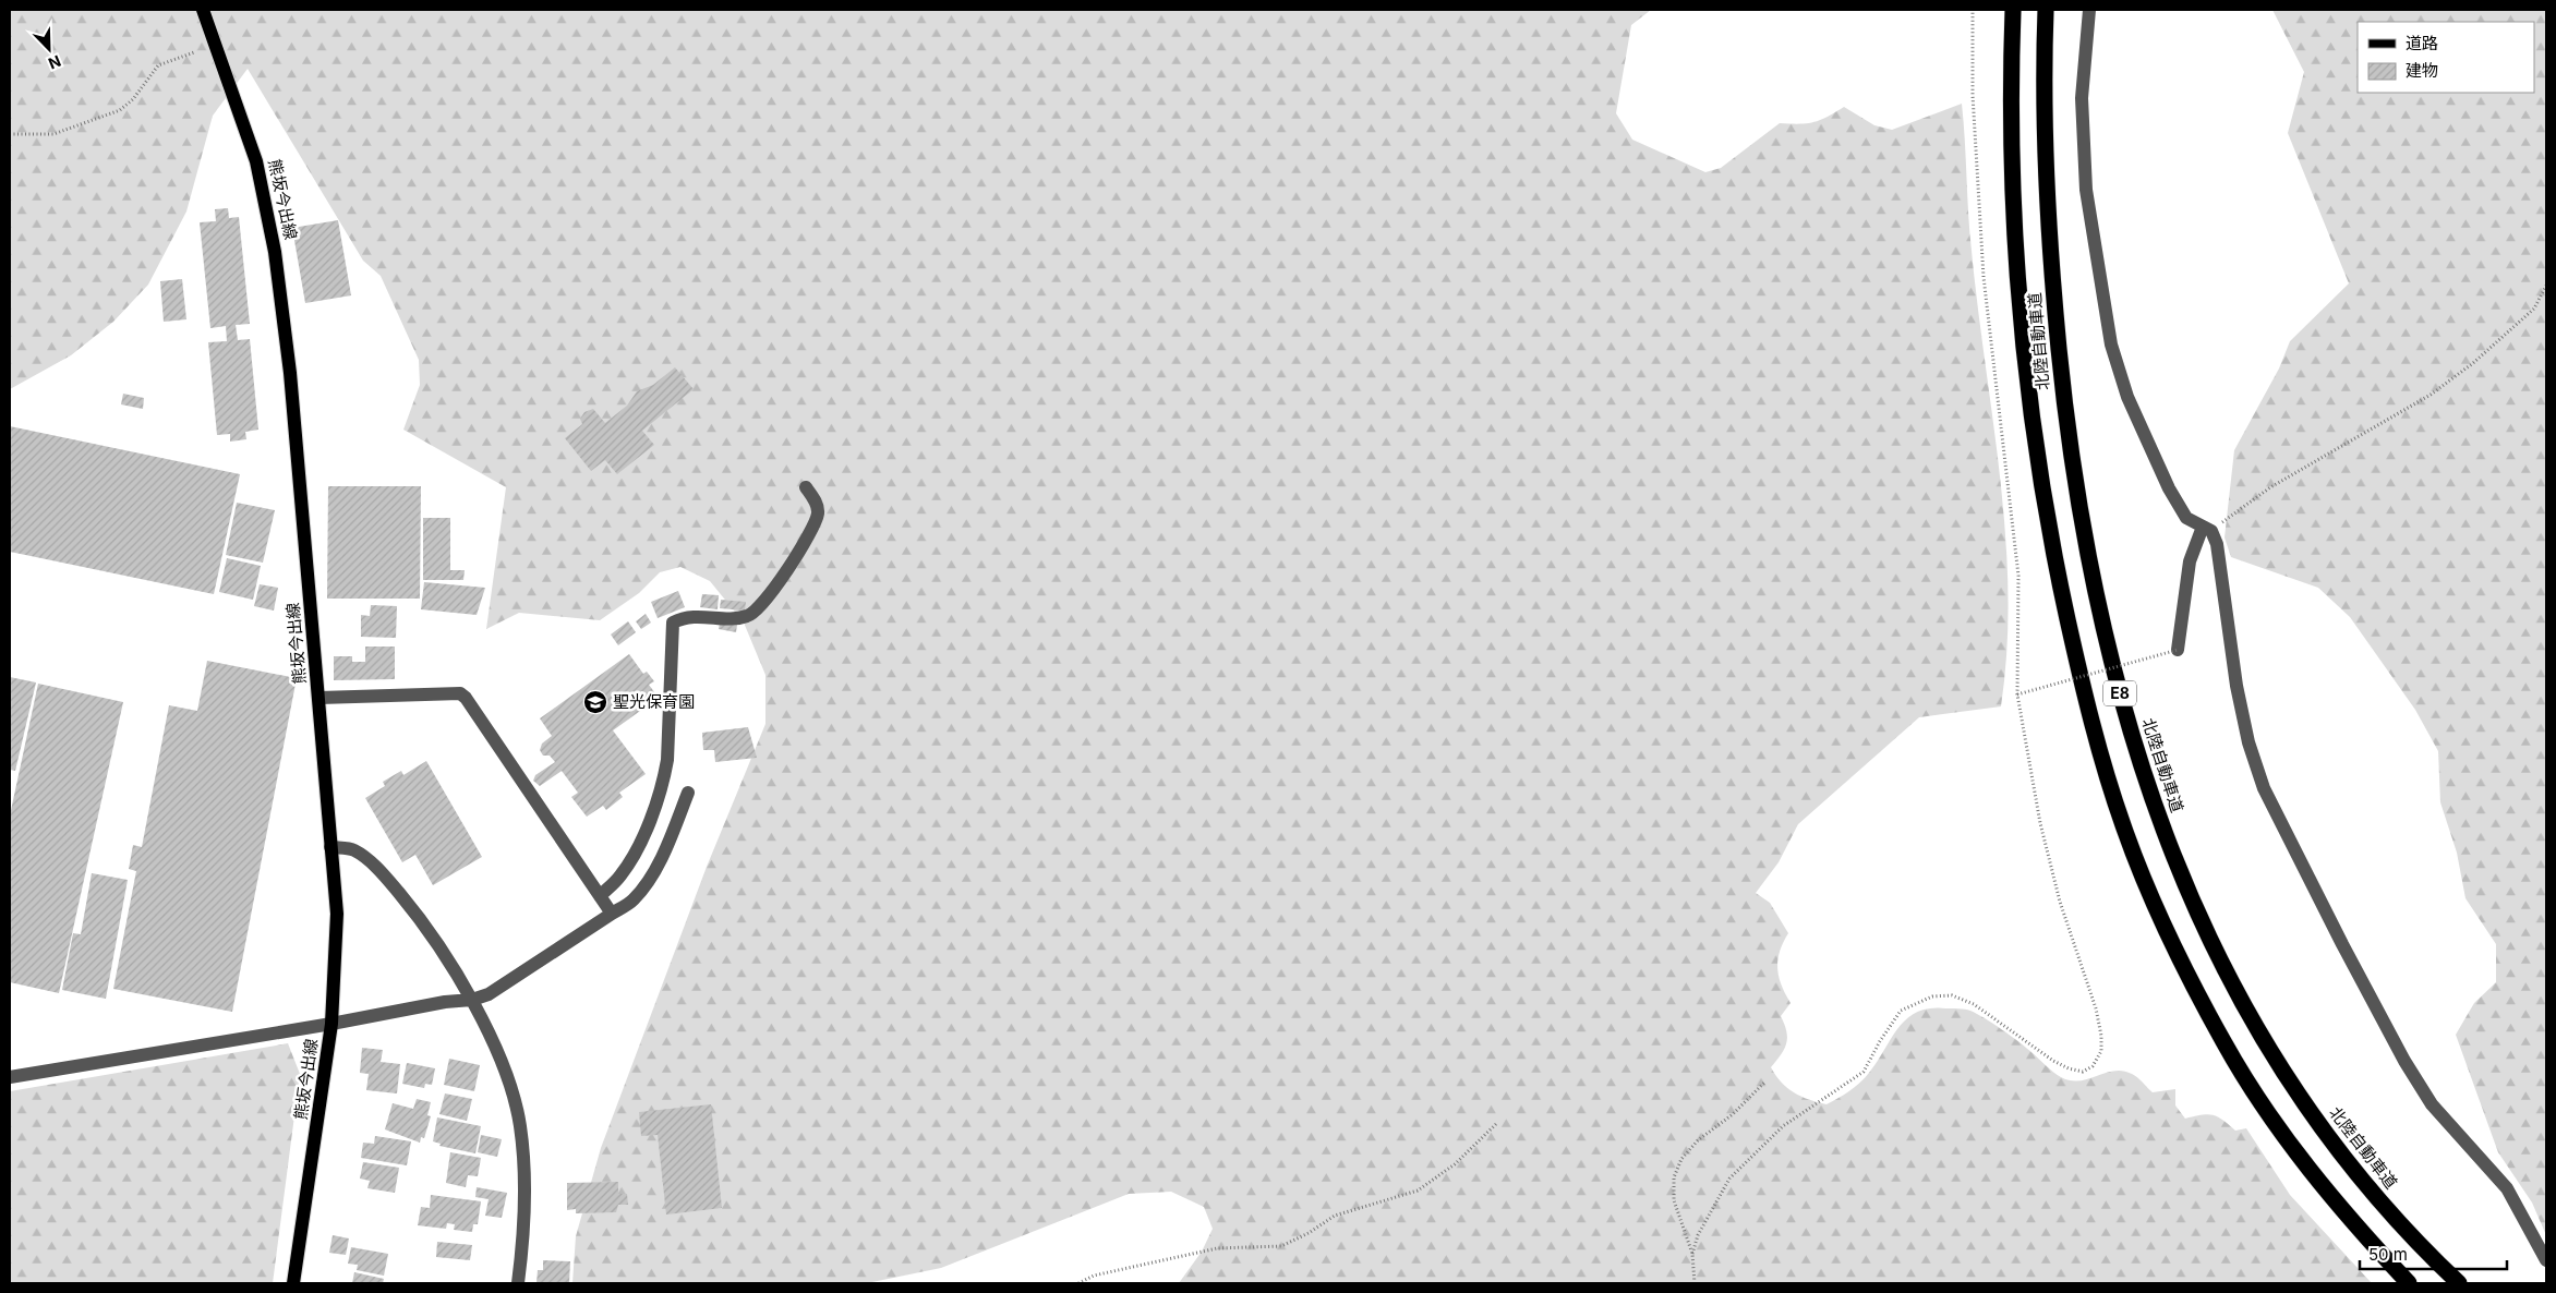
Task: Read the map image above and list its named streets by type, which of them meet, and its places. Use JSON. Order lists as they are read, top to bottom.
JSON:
{
  "streets": {
    "highway": ["北陸自動車道", "E8"],
    "main road": ["熊坂今出線"]
  },
  "places": {
    "school or university": ["聖光保育園"]
  },
  "legend": ["道路", "建物"],
  "scale_bar": "50 m",
  "north": "bottom right"
}
